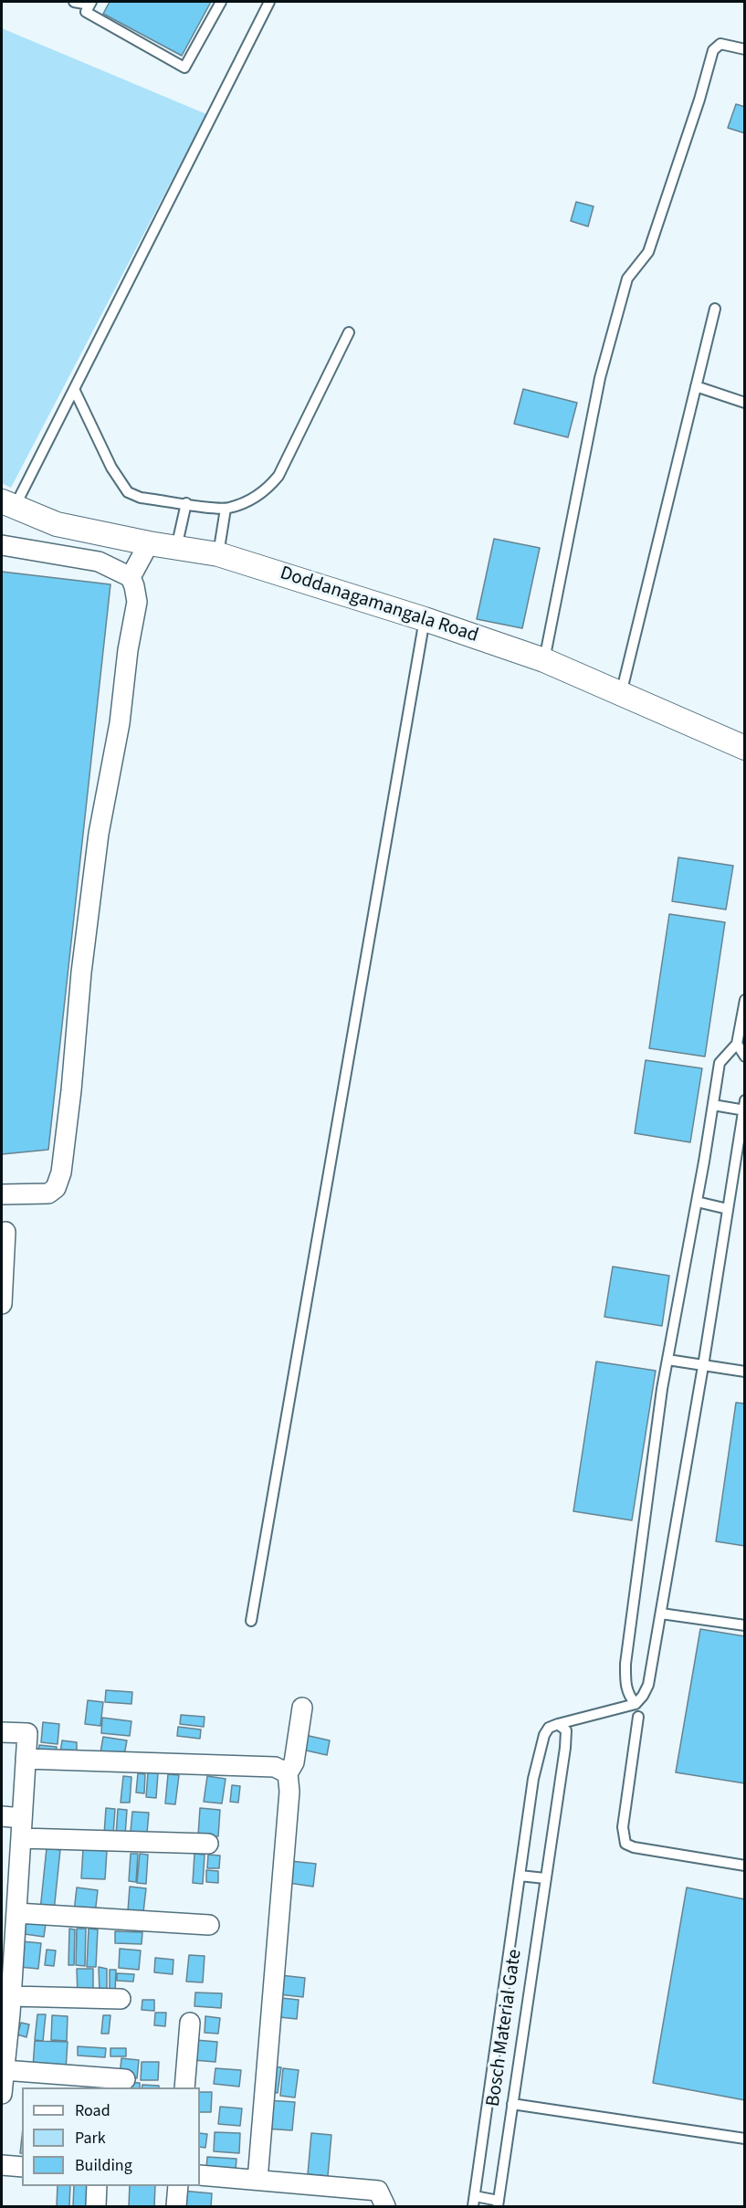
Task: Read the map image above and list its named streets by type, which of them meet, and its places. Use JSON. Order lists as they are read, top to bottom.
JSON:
{
  "streets": {
    "street": ["Doddanagamangala Road"],
    "lane": ["Bosch Material Gate"]
  },
  "legend": ["Road", "Park", "Building"]
}
